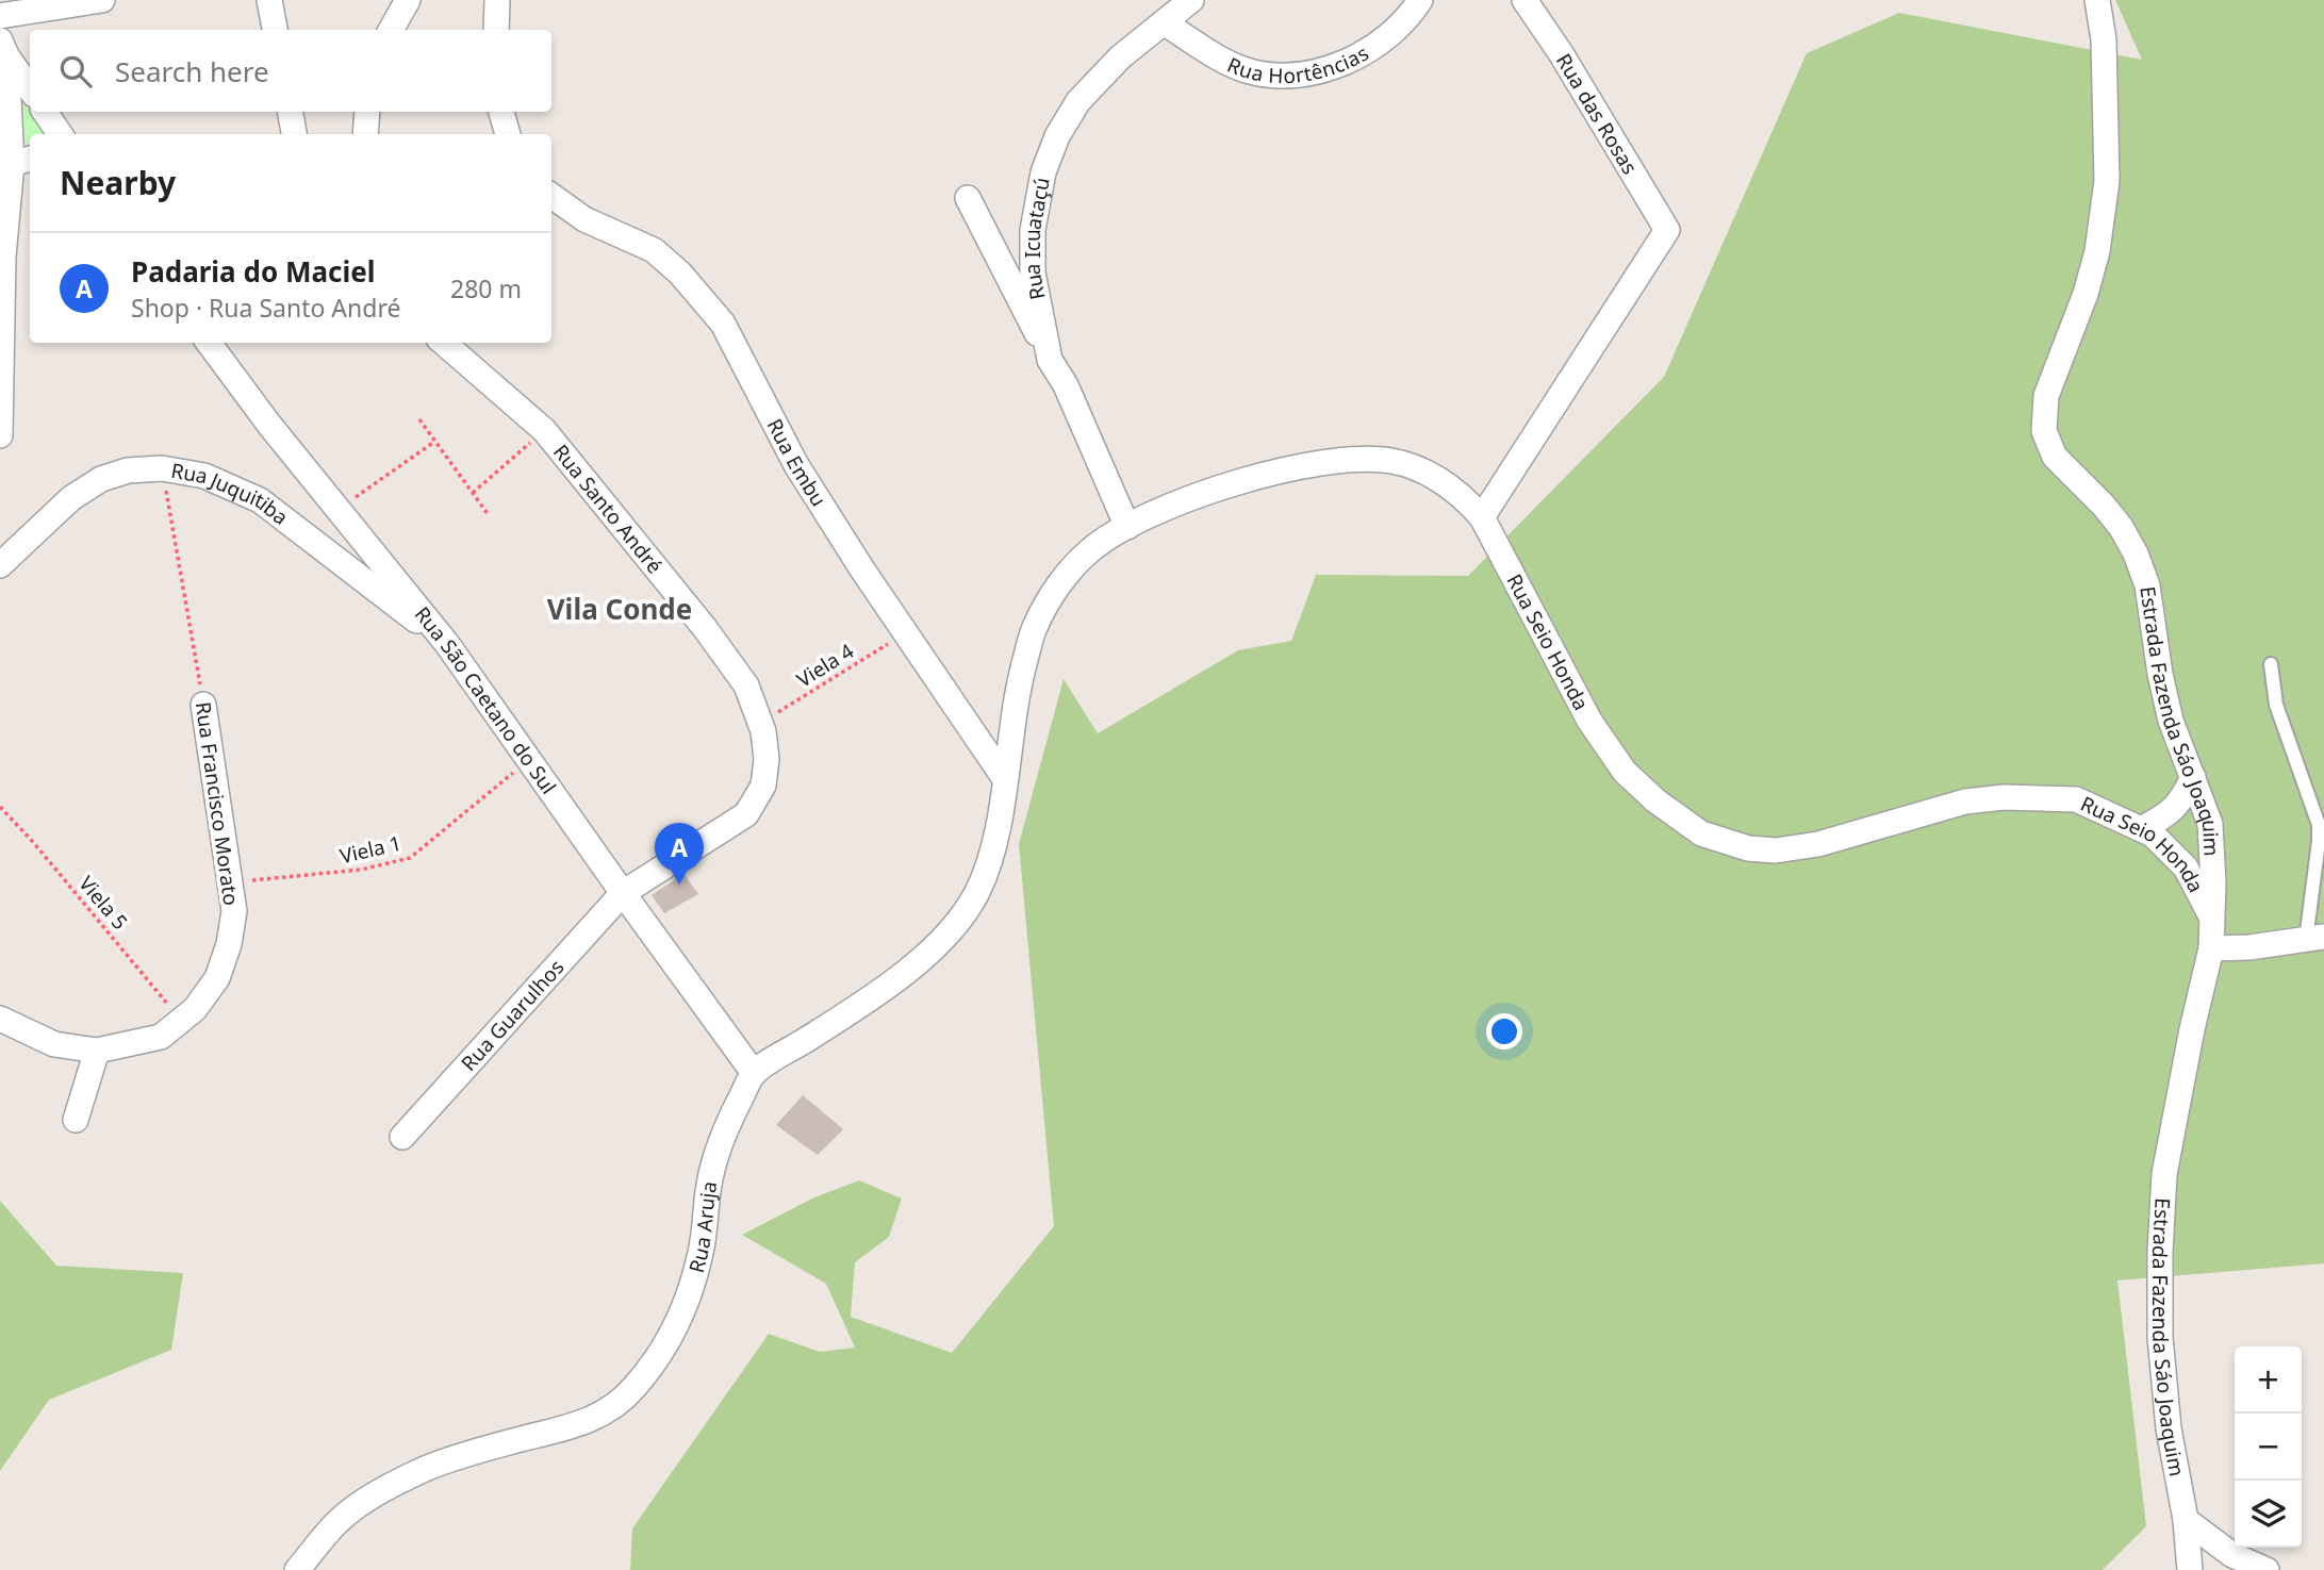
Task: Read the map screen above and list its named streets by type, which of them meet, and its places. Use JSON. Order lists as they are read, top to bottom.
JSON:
{
  "streets": {
    "street": [
      "Rua Hortências",
      "Rua das Rosas",
      "Rua Icuataçú",
      "Rua Embu",
      "Rua Juquitiba",
      "Rua Santo André",
      "Rua Seio Honda",
      "Rua São Caetano do Sul",
      "Estrada Fazenda Sáo Joaquim",
      "Rua Francisco Morato",
      "Rua Guarulhos",
      "Rua Aruja"
    ],
    "path": ["Viela 4", "Viela 1", "Viela 5"]
  },
  "crossings": [
    ["Rua Hortências", "Rua Icuataçú"],
    ["Rua das Rosas", "Rua Seio Honda"],
    ["Rua Icuataçú", "Rua Seio Honda"],
    ["Rua Embu", "Rua Seio Honda"],
    ["Rua Embu", "Viela 4"],
    ["Rua Juquitiba", "Rua São Caetano do Sul"],
    ["Rua Juquitiba", "Rua Francisco Morato"],
    ["Rua Santo André", "Viela 4"],
    ["Rua Santo André", "Rua São Caetano do Sul"],
    ["Rua Santo André", "Rua Guarulhos"],
    ["Rua Seio Honda", "Estrada Fazenda Sáo Joaquim"],
    ["Rua São Caetano do Sul", "Viela 1"],
    ["Rua São Caetano do Sul", "Rua Guarulhos"],
    ["Rua São Caetano do Sul", "Rua Aruja"],
    ["Rua Francisco Morato", "Viela 1"],
    ["Rua Francisco Morato", "Viela 5"]
  ],
  "districts": ["Vila Conde"],
  "page": {
    "search": "Search here",
    "heading": "Nearby",
    "list": [
      {
        "mark": "A",
        "name": "Padaria do Maciel",
        "note": "Shop · Rua Santo André",
        "value": "280 m"
      }
    ],
    "pins": "A",
    "map_buttons": ["+", "−"]
  }
}
